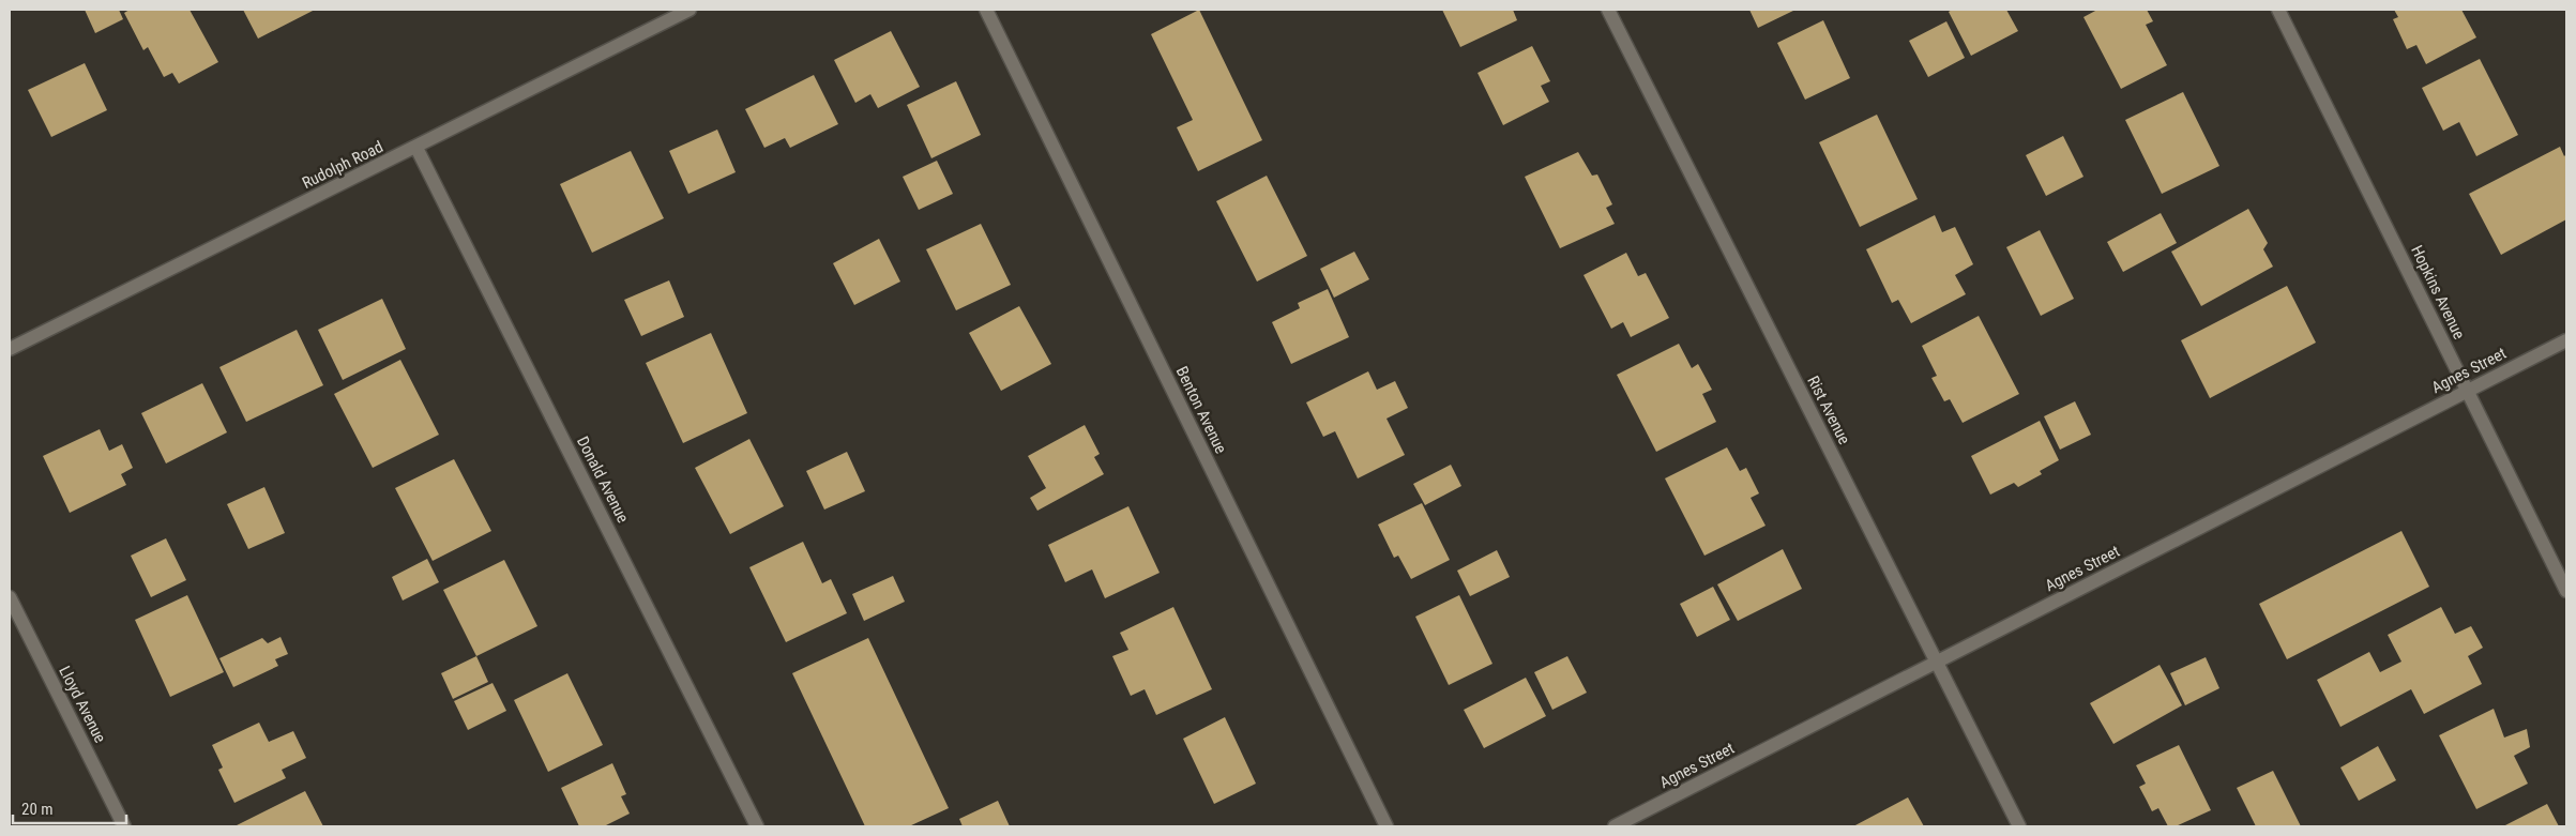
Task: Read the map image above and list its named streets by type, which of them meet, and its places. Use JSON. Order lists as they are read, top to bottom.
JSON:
{
  "streets": {
    "street": [
      "Rudolph Road",
      "Hopkins Avenue",
      "Agnes Street",
      "Benton Avenue",
      "Rist Avenue",
      "Donald Avenue",
      "Lloyd Avenue"
    ]
  },
  "crossings": [
    ["Rudolph Road", "Donald Avenue"],
    ["Hopkins Avenue", "Agnes Street"],
    ["Agnes Street", "Rist Avenue"]
  ],
  "scale_bar": "20 m"
}
